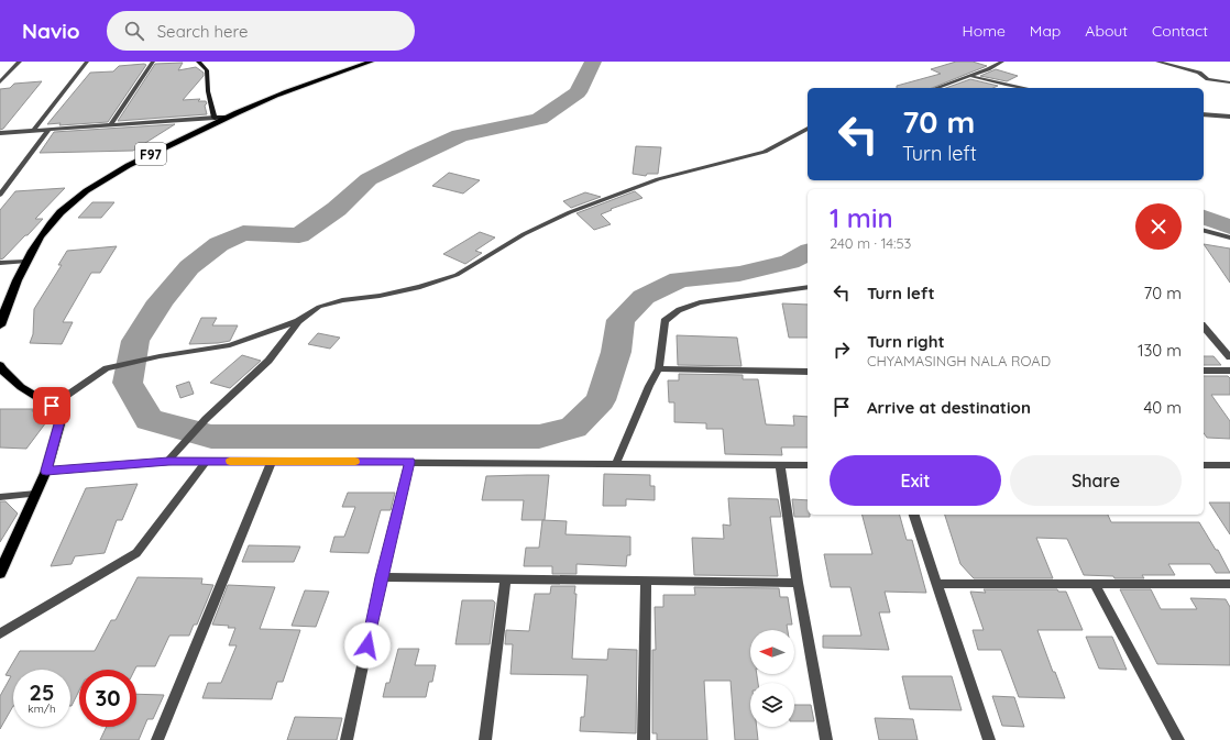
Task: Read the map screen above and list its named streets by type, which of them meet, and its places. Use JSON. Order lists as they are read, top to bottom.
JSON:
{
  "streets": {
    "main road": ["F97"]
  },
  "north": "left",
  "page": {
    "header": "Navio",
    "search": "Search here",
    "nav": [
      "Home",
      "Map",
      "About",
      "Contact"
    ],
    "turn": ["70 m", "Turn left"],
    "heading": ["1 min", "240 m · 14:53"],
    "list": [
      {
        "name": "Turn left",
        "value": "70 m"
      },
      {
        "name": "Turn right",
        "note": "CHYAMASINGH NALA ROAD",
        "value": "130 m"
      },
      {
        "name": "Arrive at destination",
        "value": "40 m"
      }
    ],
    "buttons": ["Exit", "Share"],
    "speed": "25 km/h",
    "limit": "30"
  }
}
